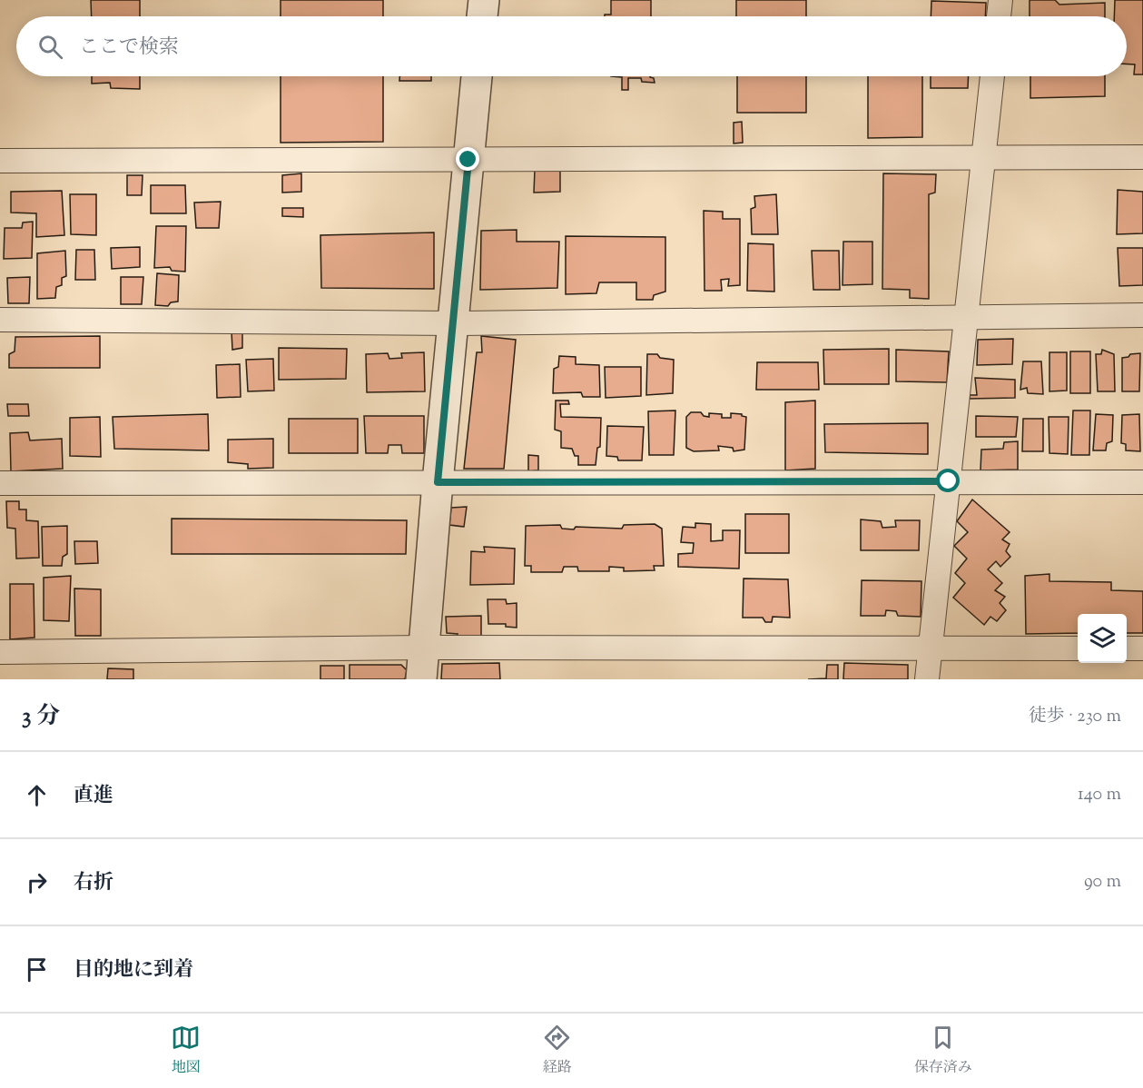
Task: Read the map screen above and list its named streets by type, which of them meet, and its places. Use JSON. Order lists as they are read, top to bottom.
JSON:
{
  "page": {
    "search": "ここで検索",
    "heading": ["3 分", "徒歩 · 230 m"],
    "list": [
      ["直進", "140 m"],
      ["右折", "90 m"],
      "目的地に到着"
    ],
    "nav": ["地図", "経路", "保存済み"]
  }
}
